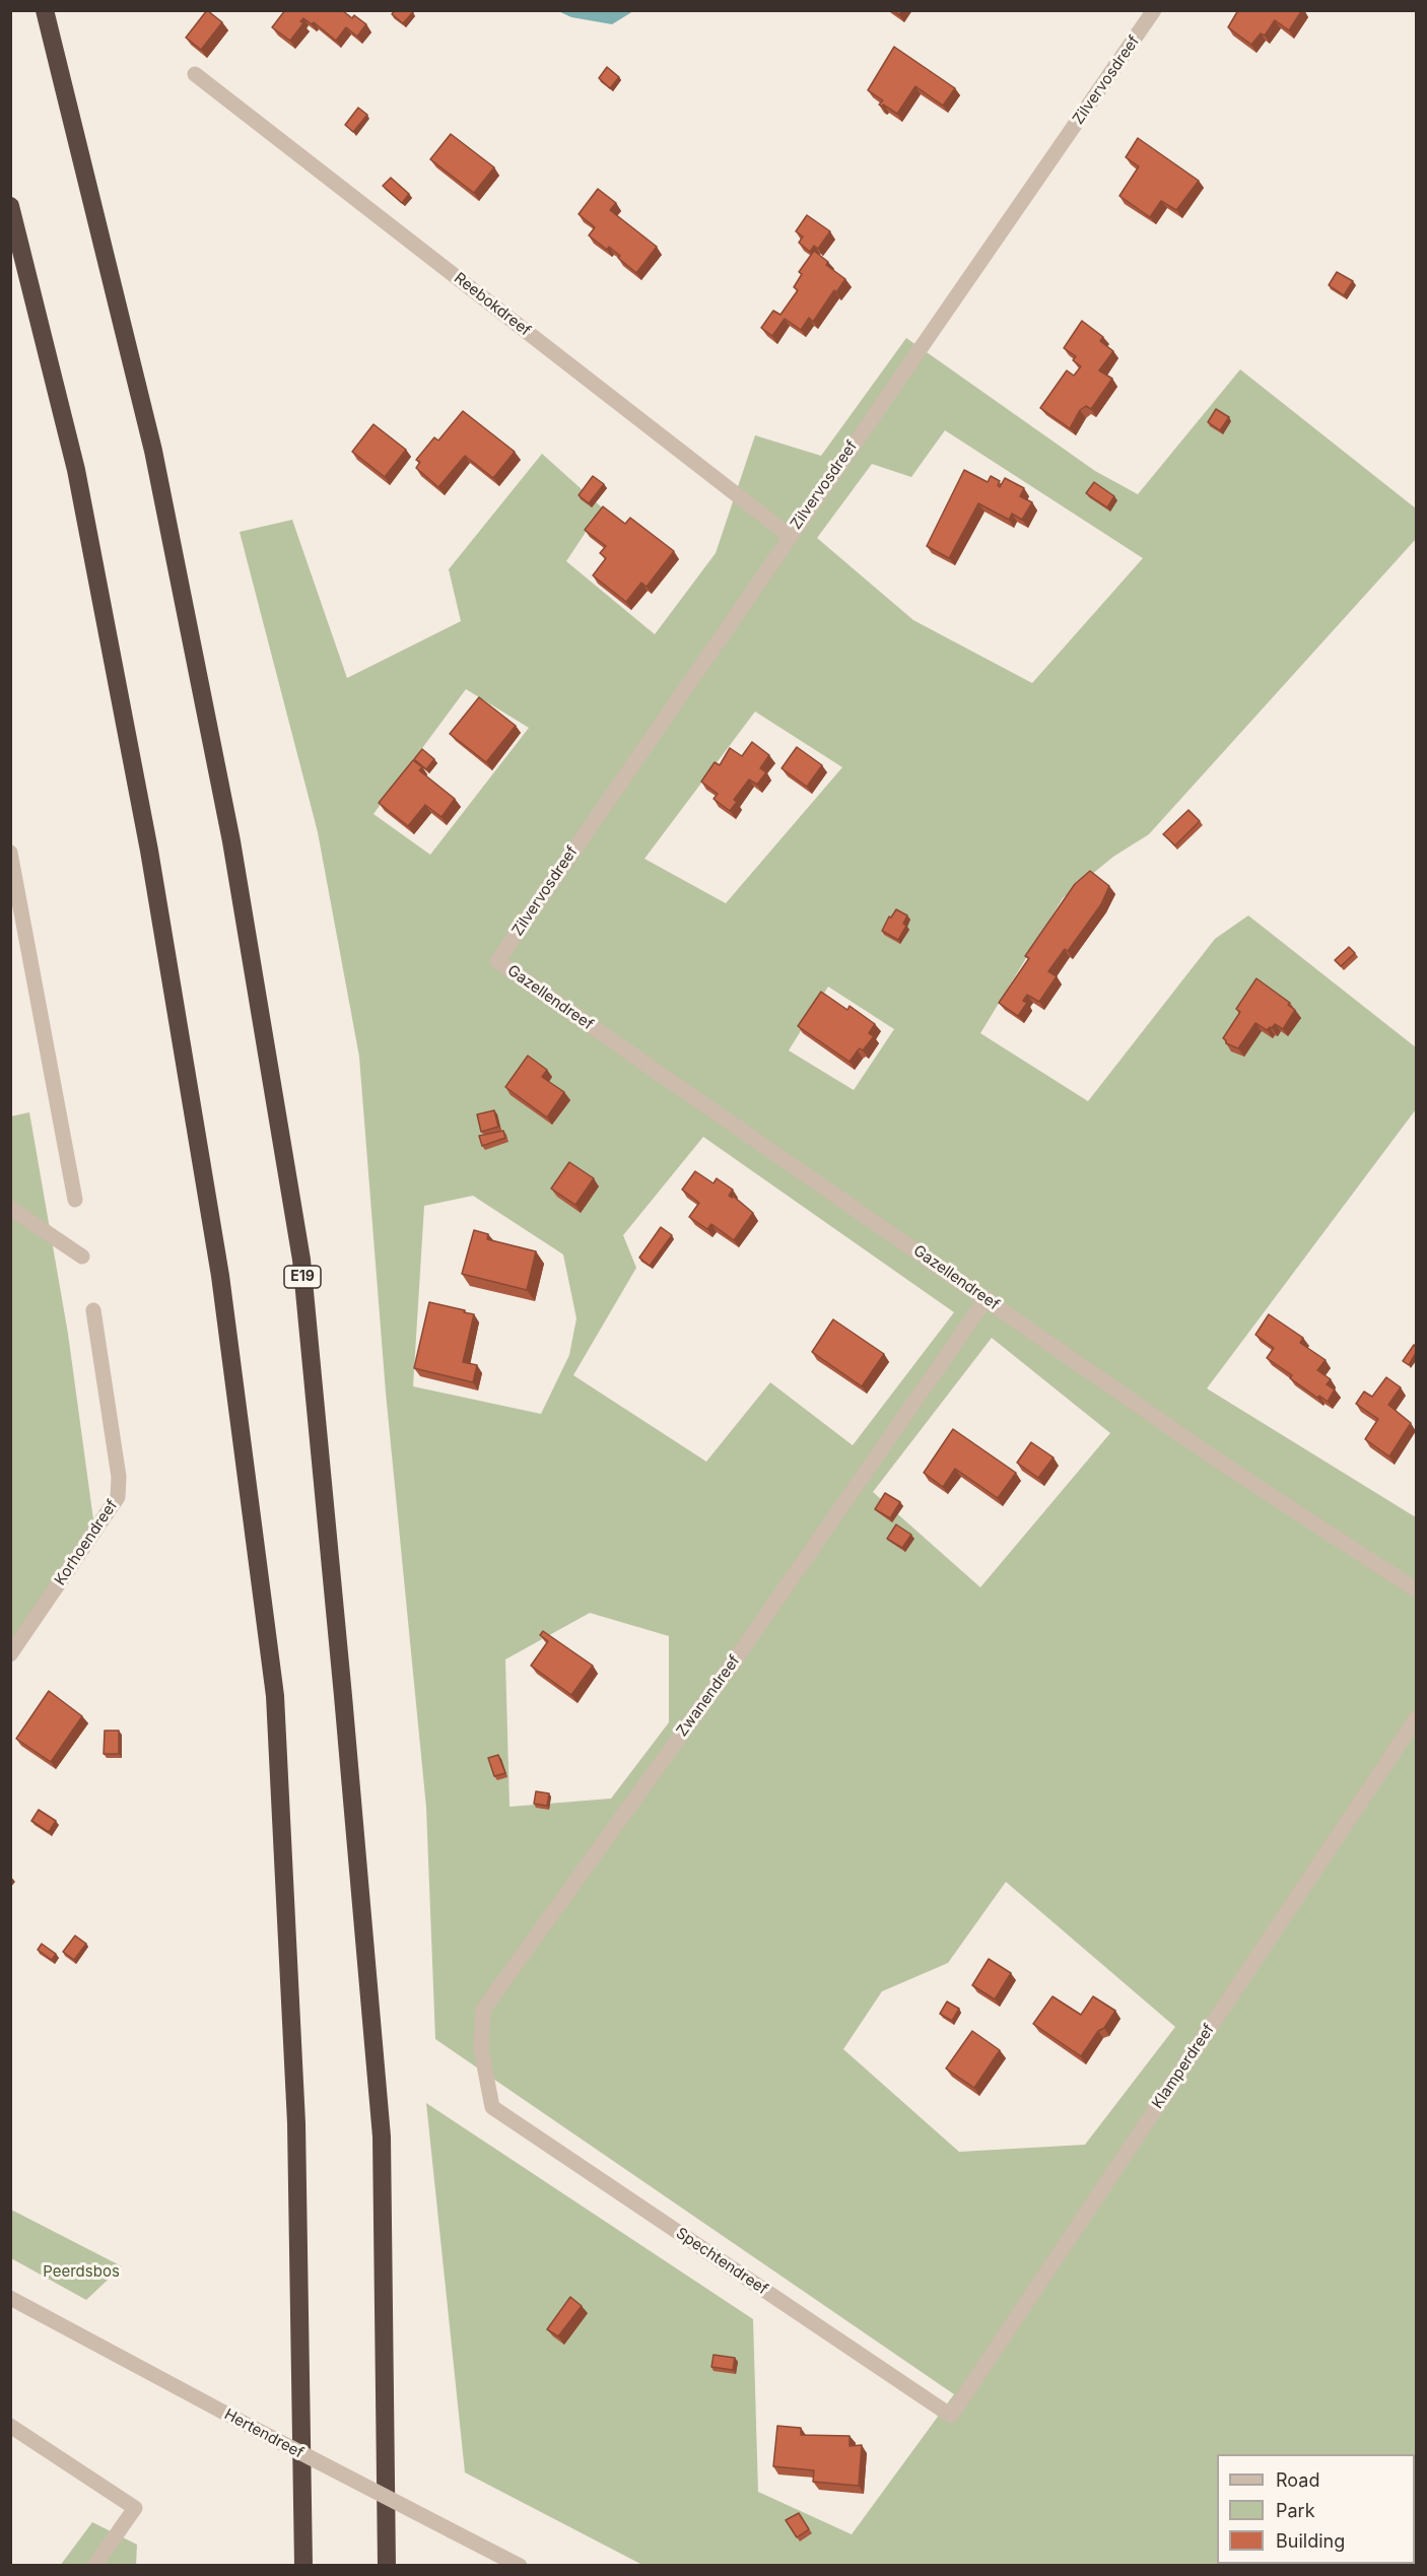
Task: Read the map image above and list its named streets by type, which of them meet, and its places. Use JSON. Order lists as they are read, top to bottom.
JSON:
{
  "streets": {
    "highway": ["E19"],
    "street": [
      "Zilvervosdreef",
      "Reebokdreef",
      "Gazellendreef",
      "Korhoendreef",
      "Zwanendreef",
      "Klamperdreef",
      "Spechtendreef",
      "Hertendreef"
    ]
  },
  "crossings": [
    ["Zilvervosdreef", "Reebokdreef"],
    ["Zilvervosdreef", "Gazellendreef"],
    ["Gazellendreef", "Zwanendreef"],
    ["Zwanendreef", "Spechtendreef"],
    ["Klamperdreef", "Spechtendreef"]
  ],
  "parks": ["Peerdsbos"],
  "legend": ["Road", "Park", "Building"]
}
